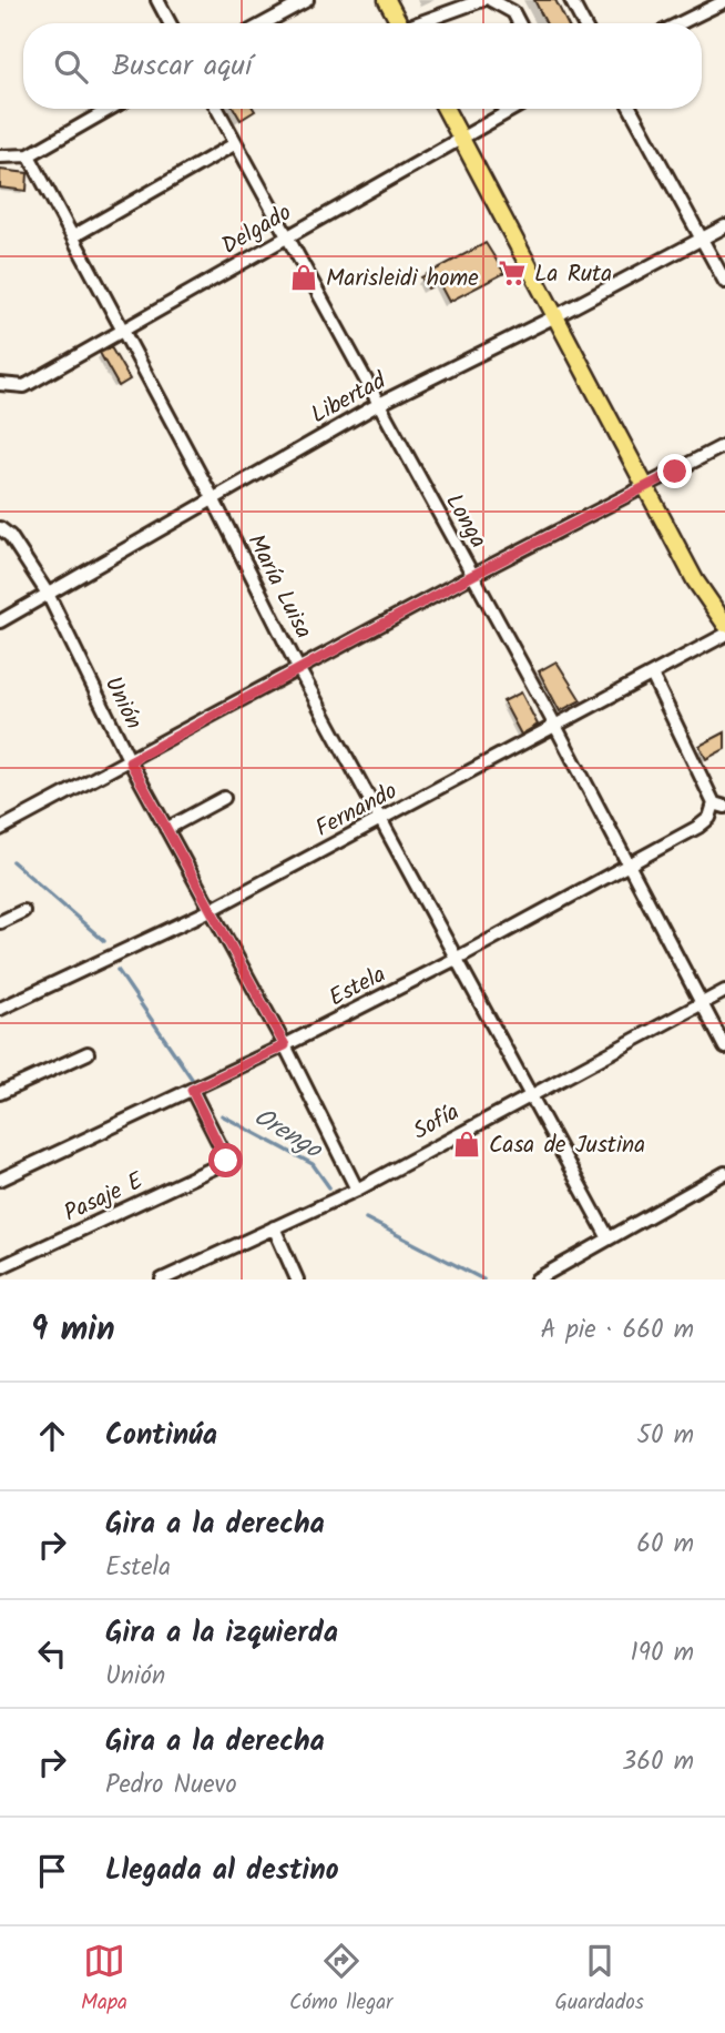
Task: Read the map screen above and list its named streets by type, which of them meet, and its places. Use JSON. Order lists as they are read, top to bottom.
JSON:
{
  "streets": {
    "street": [
      "Delgado",
      "Libertad",
      "Longa",
      "María Luisa",
      "Unión",
      "Fernando",
      "Estela",
      "Sofía",
      "Pasaje E"
    ]
  },
  "crossings": [
    ["Delgado", "Longa"],
    ["Delgado", "María Luisa"],
    ["Libertad", "Longa"],
    ["Libertad", "María Luisa"],
    ["Libertad", "Unión"],
    ["Longa", "Fernando"],
    ["Longa", "Estela"],
    ["Longa", "Sofía"],
    ["María Luisa", "Fernando"],
    ["María Luisa", "Estela"],
    ["María Luisa", "Sofía"],
    ["Unión", "Fernando"],
    ["Unión", "Estela"],
    ["Unión", "Sofía"],
    ["Estela", "Pasaje E"]
  ],
  "water": ["Orengo"],
  "places": {
    "supermarket": ["La Ruta"],
    "shop": ["Marisleidi home", "Casa de Justina"]
  },
  "page": {
    "search": "Buscar aquí",
    "heading": ["9 min", "A pie · 660 m"],
    "list": [
      ["Continúa", "50 m"],
      ["Gira a la derecha", "Estela", "60 m"],
      ["Gira a la izquierda", "Unión", "190 m"],
      ["Gira a la derecha", "Pedro Nuevo", "360 m"],
      "Llegada al destino"
    ],
    "nav": ["Mapa", "Cómo llegar", "Guardados"]
  }
}
